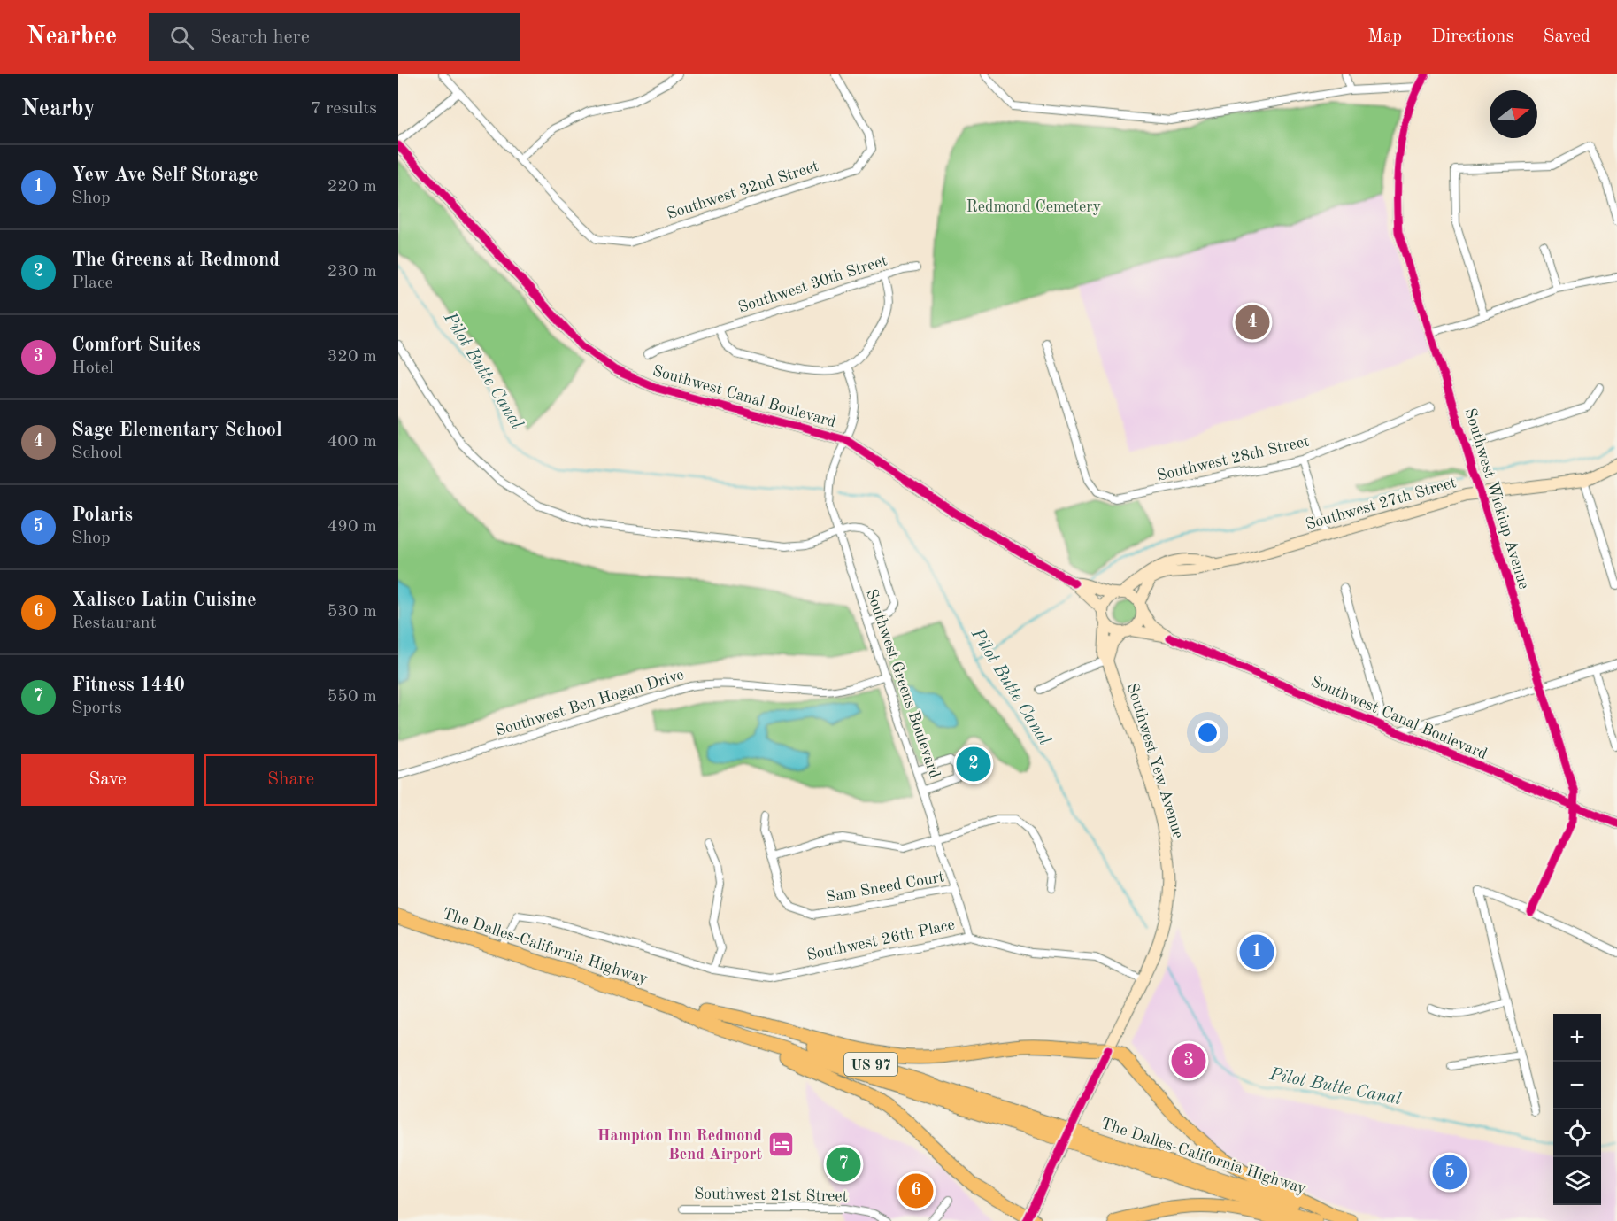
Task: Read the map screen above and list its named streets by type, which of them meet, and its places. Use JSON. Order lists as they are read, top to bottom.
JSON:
{
  "streets": {
    "highway": ["The Dalles-California Highway", "US 97"],
    "main road": ["Southwest Canal Boulevard", "Southwest 27th Street", "Southwest Yew Avenue"],
    "street": [
      "Southwest 32nd Street",
      "Southwest 30th Street",
      "Southwest 28th Street",
      "Southwest Wickiup Avenue",
      "Southwest Greens Boulevard",
      "Southwest Ben Hogan Drive",
      "Sam Sneed Court",
      "Southwest 26th Place",
      "Southwest 21st Street"
    ]
  },
  "crossings": [
    ["Southwest Canal Boulevard", "Southwest Wickiup Avenue"],
    ["Southwest Canal Boulevard", "Southwest 27th Street"],
    ["Southwest Canal Boulevard", "Southwest Greens Boulevard"],
    ["Southwest Canal Boulevard", "Southwest Yew Avenue"],
    ["Southwest Wickiup Avenue", "Southwest 27th Street"],
    ["Southwest 27th Street", "Southwest Yew Avenue"],
    ["Southwest Greens Boulevard", "Southwest Ben Hogan Drive"],
    ["Southwest Greens Boulevard", "Sam Sneed Court"],
    ["Southwest Greens Boulevard", "Southwest 26th Place"],
    ["Southwest Yew Avenue", "Southwest 26th Place"],
    ["Southwest 26th Place", "The Dalles-California Highway"]
  ],
  "water": ["Pilot Butte Canal"],
  "parks": ["Redmond Cemetery"],
  "places": {
    "hotel": ["Hampton Inn Redmond Bend Airport"]
  },
  "north": "right",
  "page": {
    "header": "Nearbee",
    "search": "Search here",
    "nav": ["Map", "Directions", "Saved"],
    "heading": ["Nearby", "7 results"],
    "list": [
      {
        "mark": "1",
        "name": "Yew Ave Self Storage",
        "note": "Shop",
        "value": "220 m"
      },
      {
        "mark": "2",
        "name": "The Greens at Redmond",
        "note": "Place",
        "value": "230 m"
      },
      {
        "mark": "3",
        "name": "Comfort Suites",
        "note": "Hotel",
        "value": "320 m"
      },
      {
        "mark": "4",
        "name": "Sage Elementary School",
        "note": "School",
        "value": "400 m"
      },
      {
        "mark": "5",
        "name": "Polaris",
        "note": "Shop",
        "value": "490 m"
      },
      {
        "mark": "6",
        "name": "Xalisco Latin Cuisine",
        "note": "Restaurant",
        "value": "530 m"
      },
      {
        "mark": "7",
        "name": "Fitness 1440",
        "note": "Sports",
        "value": "550 m"
      }
    ],
    "pins": [
      "4",
      "2",
      "1",
      "3",
      "7",
      "5",
      "6"
    ],
    "buttons": ["Save", "Share"],
    "map_buttons": ["+", "−"]
  }
}
